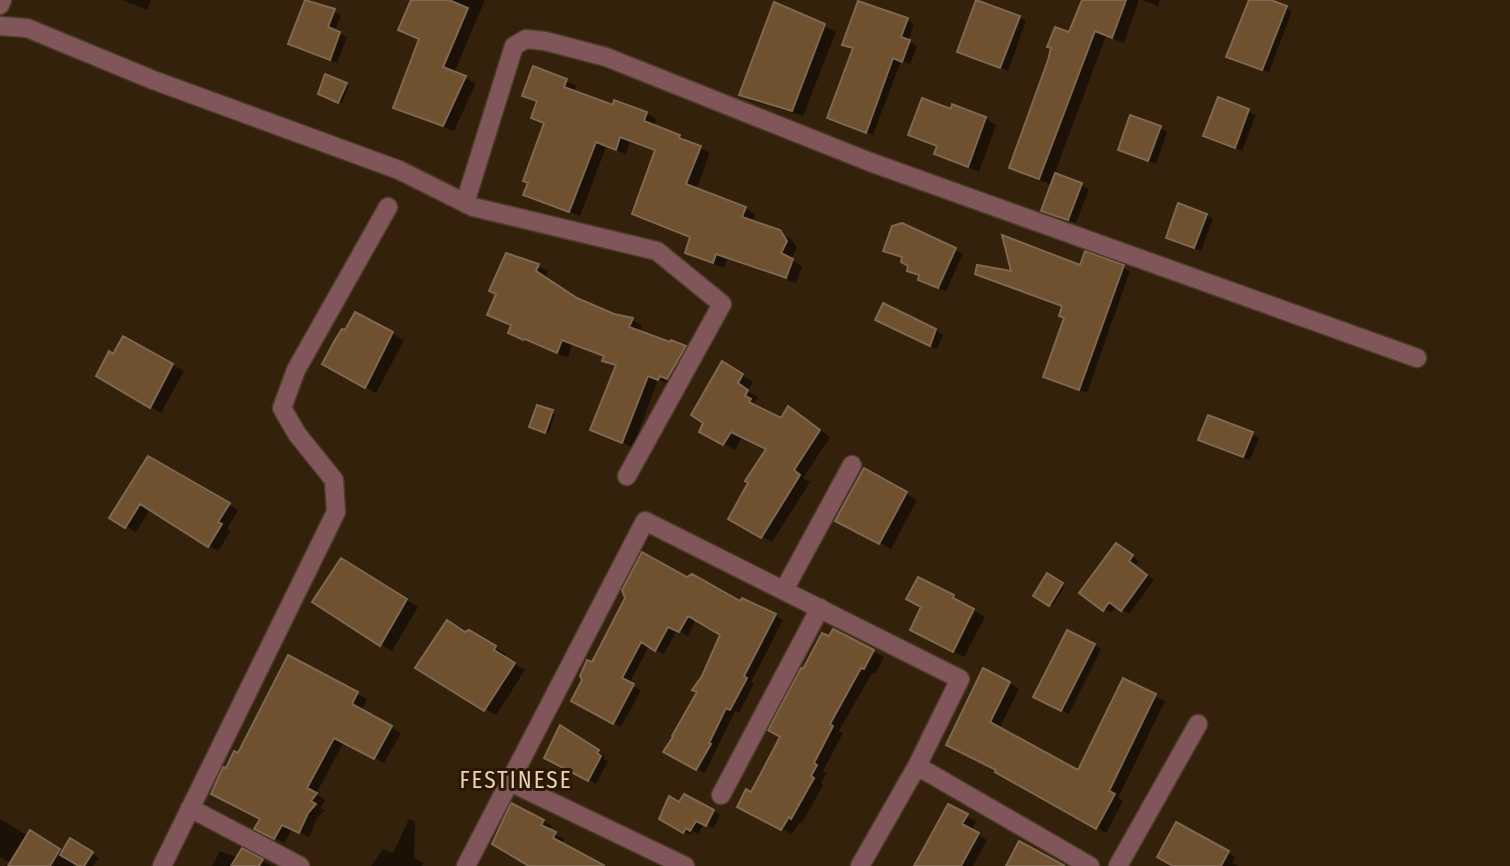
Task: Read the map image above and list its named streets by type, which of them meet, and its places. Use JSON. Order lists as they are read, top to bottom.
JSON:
{
  "districts": ["FESTINESE"]
}
